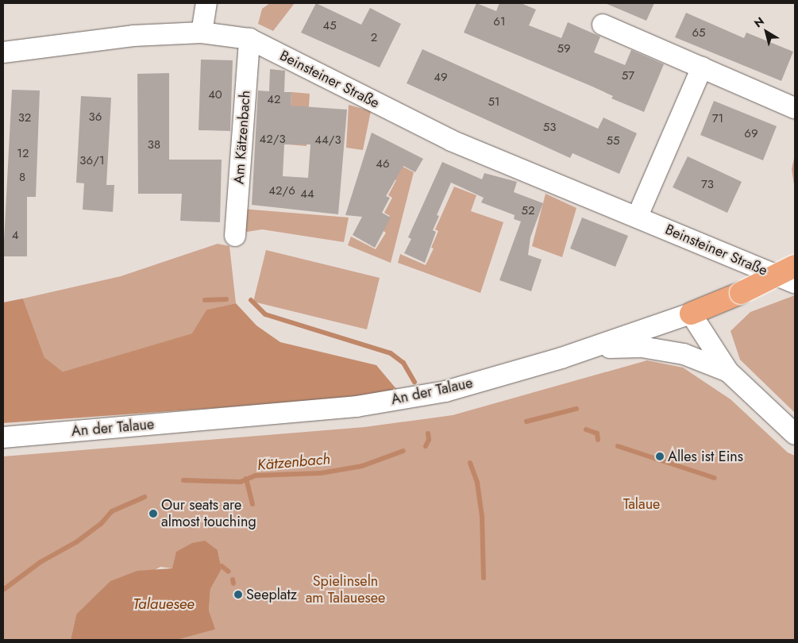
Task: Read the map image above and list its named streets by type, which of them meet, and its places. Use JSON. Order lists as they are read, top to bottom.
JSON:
{
  "streets": {
    "street": ["Beinsteiner Straße", "Am Kätzenbach", "An der Talaue"]
  },
  "crossings": [
    ["Beinsteiner Straße", "Am Kätzenbach"]
  ],
  "water": ["Kätzenbach", "Talauesee"],
  "parks": ["Talaue", "Spielinseln am Talauesee"],
  "places": ["Alles ist Eins", "Our seats are almost touching", "Seeplatz"],
  "house_numbers": [
    "61",
    "45",
    "65",
    "2",
    "59",
    "57",
    "49",
    "40",
    "42",
    "51",
    "36",
    "32",
    "71",
    "53",
    "69",
    "42/3",
    "44/3",
    "55",
    "38",
    "12",
    "36/1",
    "46",
    "8",
    "73",
    "42/6",
    "44",
    "52",
    "4"
  ],
  "north": "top left"
}
